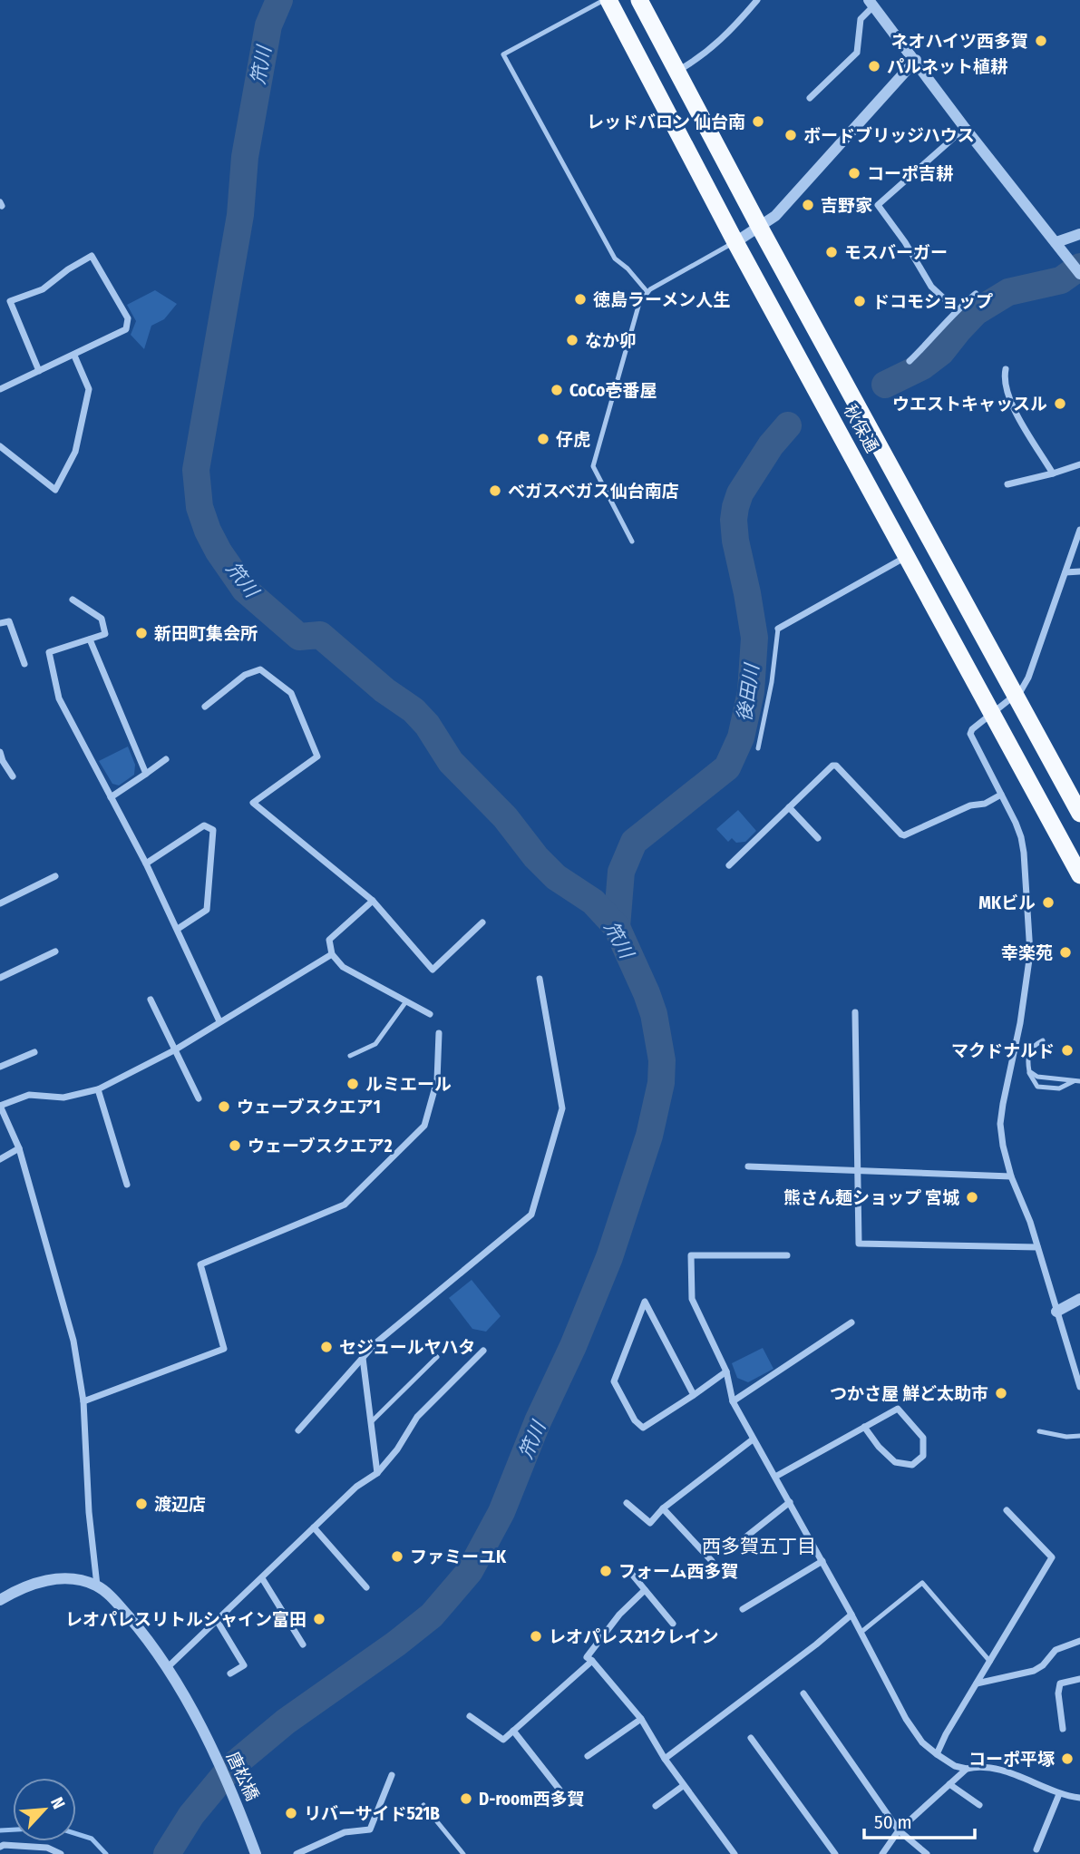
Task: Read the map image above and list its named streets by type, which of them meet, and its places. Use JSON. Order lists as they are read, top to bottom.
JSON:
{
  "streets": {
    "highway": ["秋保通"],
    "street": ["唐松橋"]
  },
  "districts": ["西多賀五丁目"],
  "water": ["笊川", "後田川"],
  "places": [
    "ネオハイツ西多賀",
    "パルネット植耕",
    "レッドバロン 仙台南",
    "ボードブリッジハウス",
    "コーポ吉耕",
    "吉野家",
    "モスバーガー",
    "徳島ラーメン人生",
    "ドコモショップ",
    "なか卯",
    "CoCo壱番屋",
    "ウエストキャッスル",
    "仔虎",
    "ベガスベガス仙台南店",
    "新田町集会所",
    "MKビル",
    "幸楽苑",
    "マクドナルド",
    "ルミエール",
    "ウェーブスクエア1",
    "ウェーブスクエア2",
    "熊さん麺ショップ 宮城",
    "セジュールヤハタ",
    "つかさ屋 鮮ど太助市",
    "渡辺店",
    "ファミーユK",
    "フォーム西多賀",
    "レオパレスリトルシャイン富田",
    "レオパレス21クレイン",
    "コーポ平塚",
    "D-room西多賀",
    "リバーサイド521B"
  ],
  "scale_bar": "50 m",
  "north": "top right"
}
